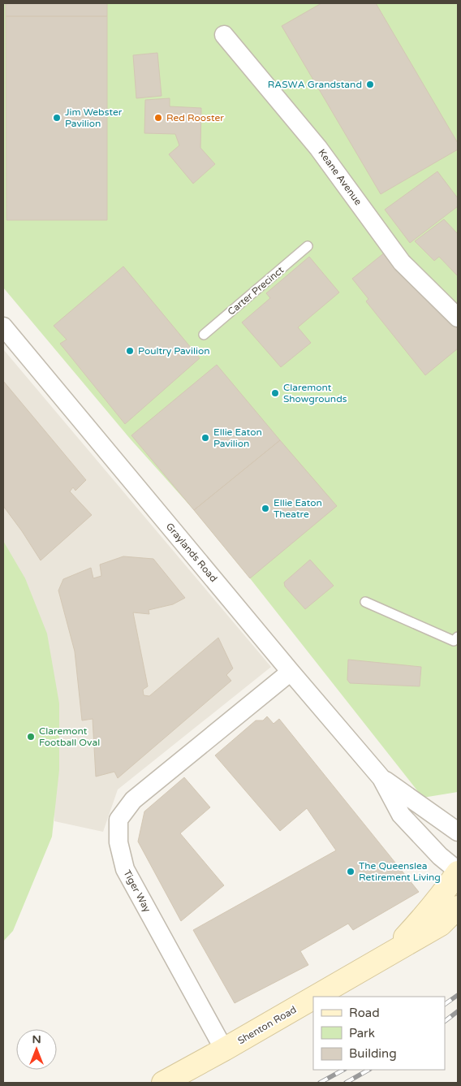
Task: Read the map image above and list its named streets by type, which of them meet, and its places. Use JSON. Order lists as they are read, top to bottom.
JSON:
{
  "streets": {
    "main road": ["Shenton Road"],
    "street": ["Keane Avenue", "Graylands Road", "Tiger Way"],
    "lane": ["Carter Precinct"]
  },
  "crossings": [
    ["Graylands Road", "Tiger Way"],
    ["Graylands Road", "Shenton Road"],
    ["Tiger Way", "Shenton Road"]
  ],
  "places": [
    "RASWA Grandstand",
    "Jim Webster Pavilion",
    "Red Rooster",
    "Poultry Pavilion",
    "Claremont Showgrounds",
    "Ellie Eaton Pavilion",
    "Ellie Eaton Theatre",
    "Claremont Football Oval",
    "The Queenslea Retirement Living"
  ],
  "legend": ["Road", "Park", "Building"],
  "north": "top"
}
